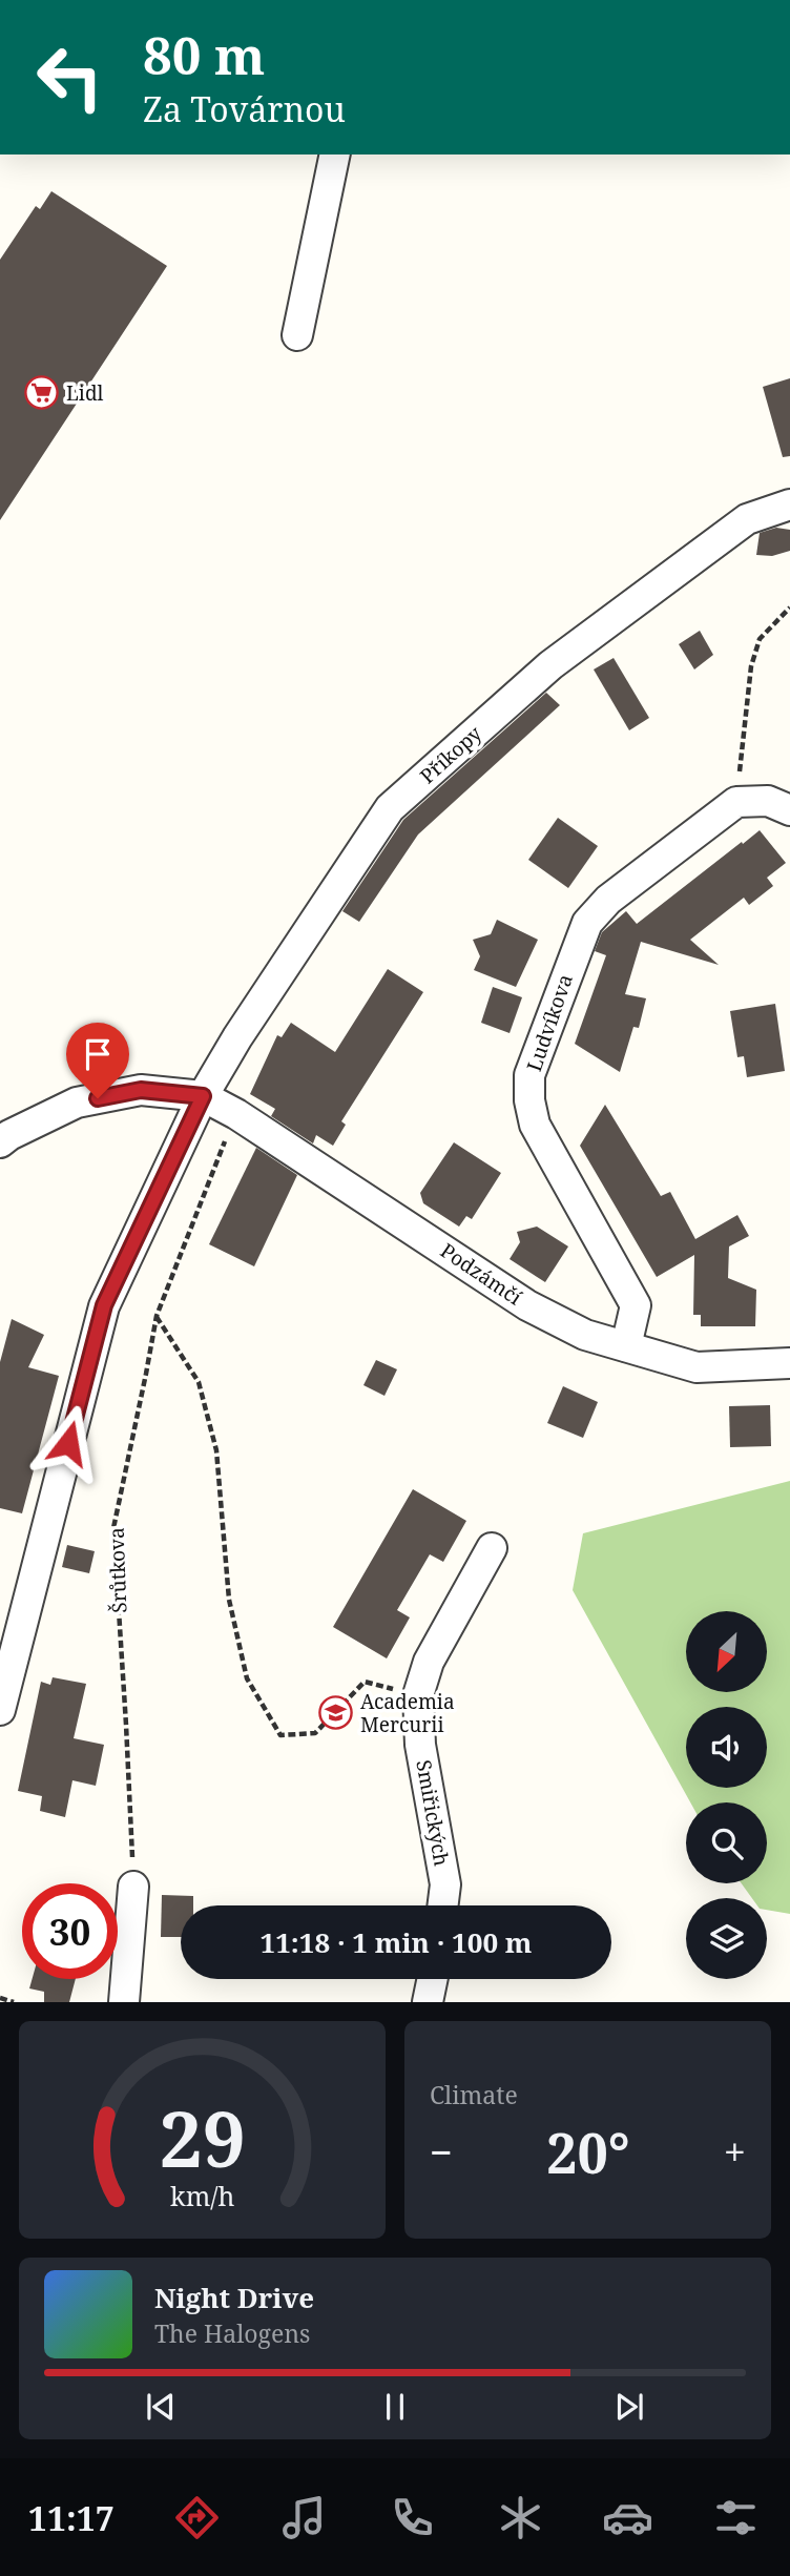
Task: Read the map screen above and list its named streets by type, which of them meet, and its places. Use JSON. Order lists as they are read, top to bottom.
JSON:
{
  "streets": {
    "street": [
      "Příkopy",
      "Ludvíkova",
      "Podzámčí",
      "Smiřických"
    ],
    "path": ["Šrůtkova"]
  },
  "crossings": [
    ["Příkopy", "Podzámčí"],
    ["Ludvíkova", "Podzámčí"],
    ["Podzámčí", "Šrůtkova"]
  ],
  "places": {
    "supermarket": ["Lidl"],
    "school or university": ["Academia Mercurii"]
  },
  "north": "bottom left",
  "page": {
    "turn": ["80 m", "Za Továrnou"],
    "limit": "30",
    "trip": "11:18 · 1 min · 100 m",
    "tile": "Climate",
    "heat": ["−", "20°", "+"],
    "song": ["Night Drive", "The Halogens"],
    "tabs": "11:17",
    "gauge": ["29", "km/h"]
  }
}
